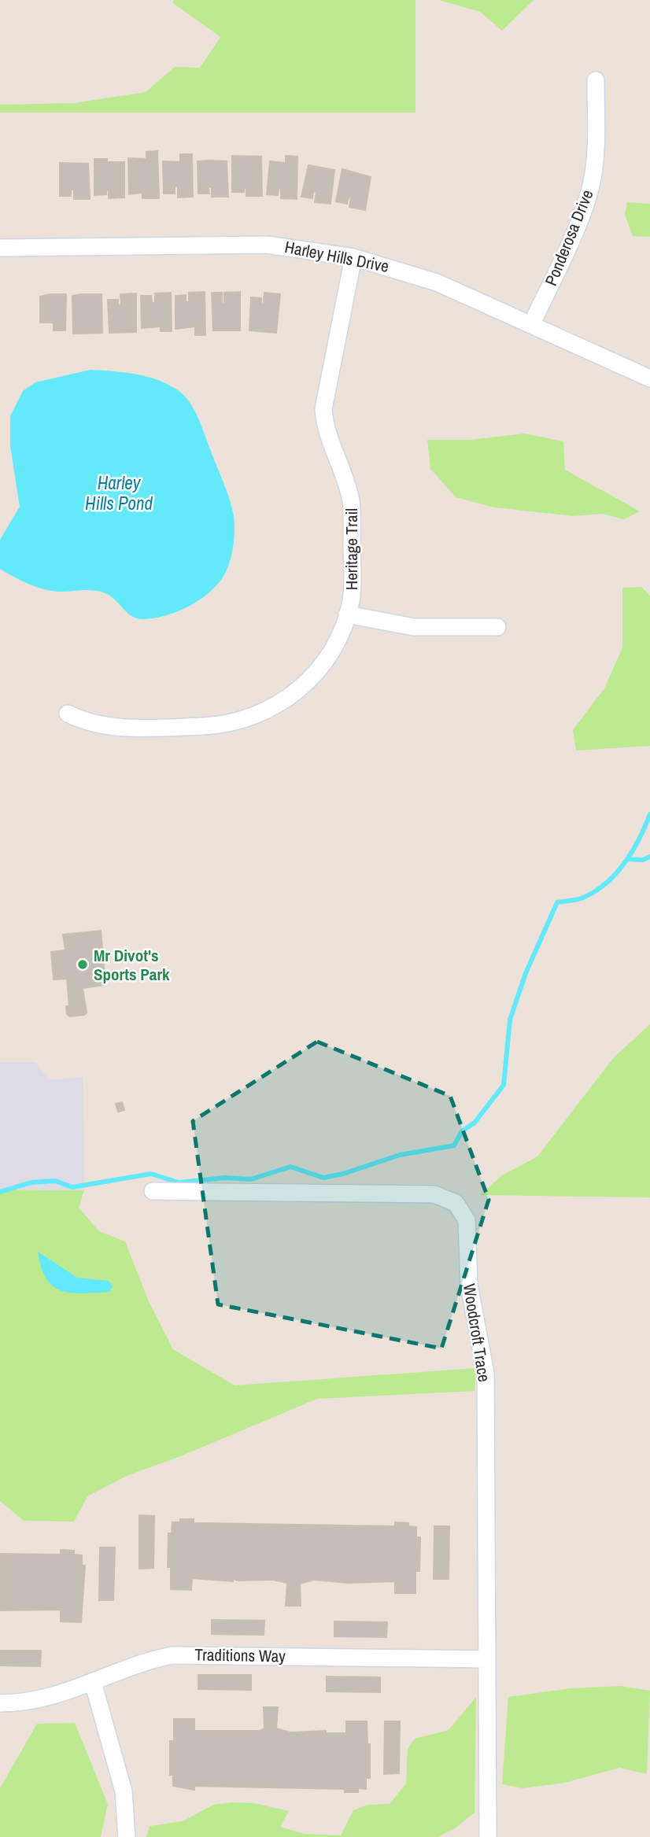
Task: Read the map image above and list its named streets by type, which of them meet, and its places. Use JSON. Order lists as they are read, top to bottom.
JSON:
{
  "streets": {
    "street": [
      "Ponderosa Drive",
      "Harley Hills Drive",
      "Heritage Trail",
      "Woodcroft Trace",
      "Traditions Way"
    ]
  },
  "crossings": [
    ["Ponderosa Drive", "Harley Hills Drive"],
    ["Harley Hills Drive", "Heritage Trail"],
    ["Woodcroft Trace", "Traditions Way"]
  ],
  "water": ["Harley Hills Pond"],
  "places": ["Mr Divot's Sports Park"]
}
